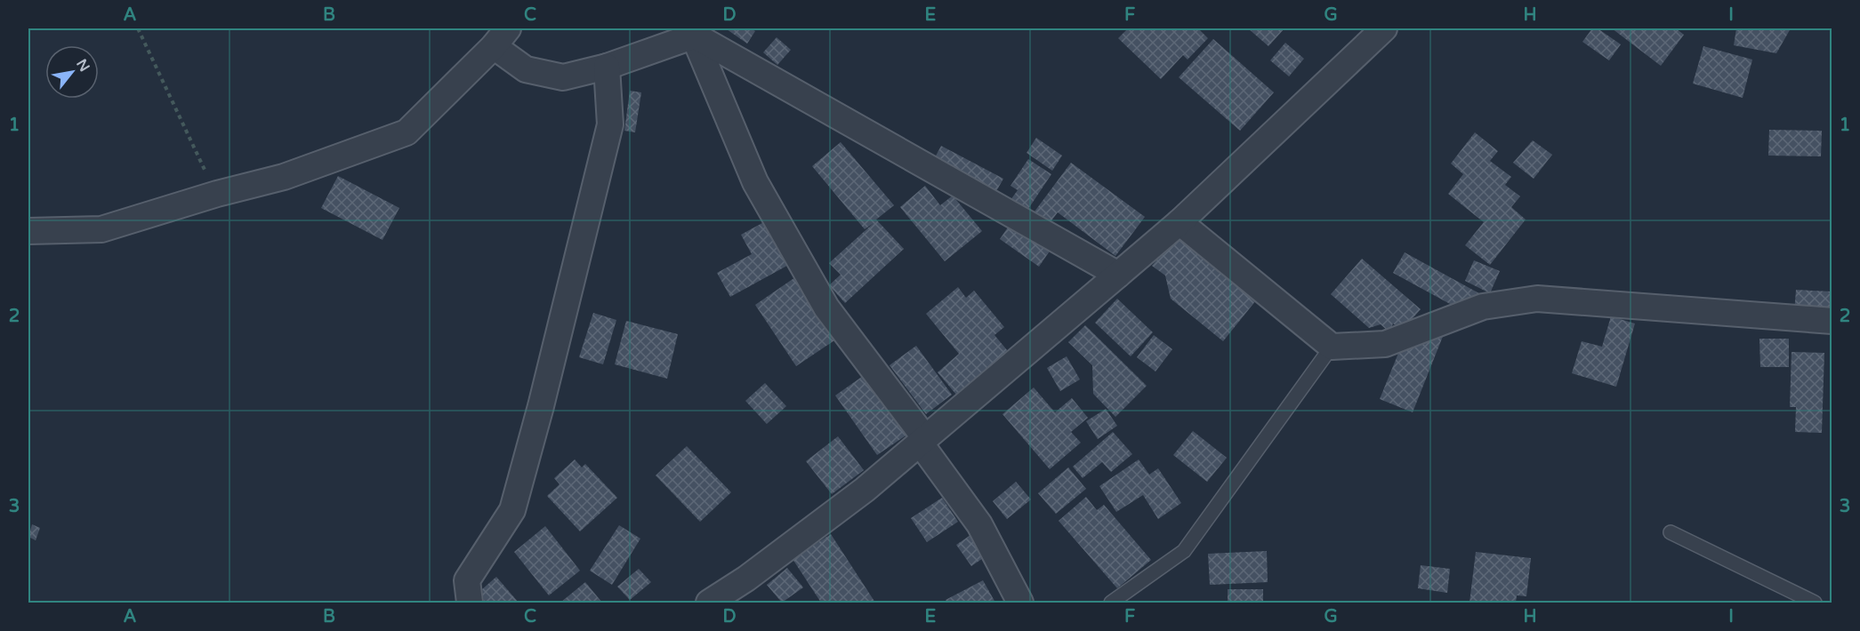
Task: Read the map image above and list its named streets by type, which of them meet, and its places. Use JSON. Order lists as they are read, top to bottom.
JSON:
{
  "north": "top right",
  "grid": {
    "columns": [
      "A",
      "B",
      "C",
      "D",
      "E",
      "F",
      "G",
      "H",
      "I"
    ],
    "rows": ["1", "2", "3"]
  }
}
